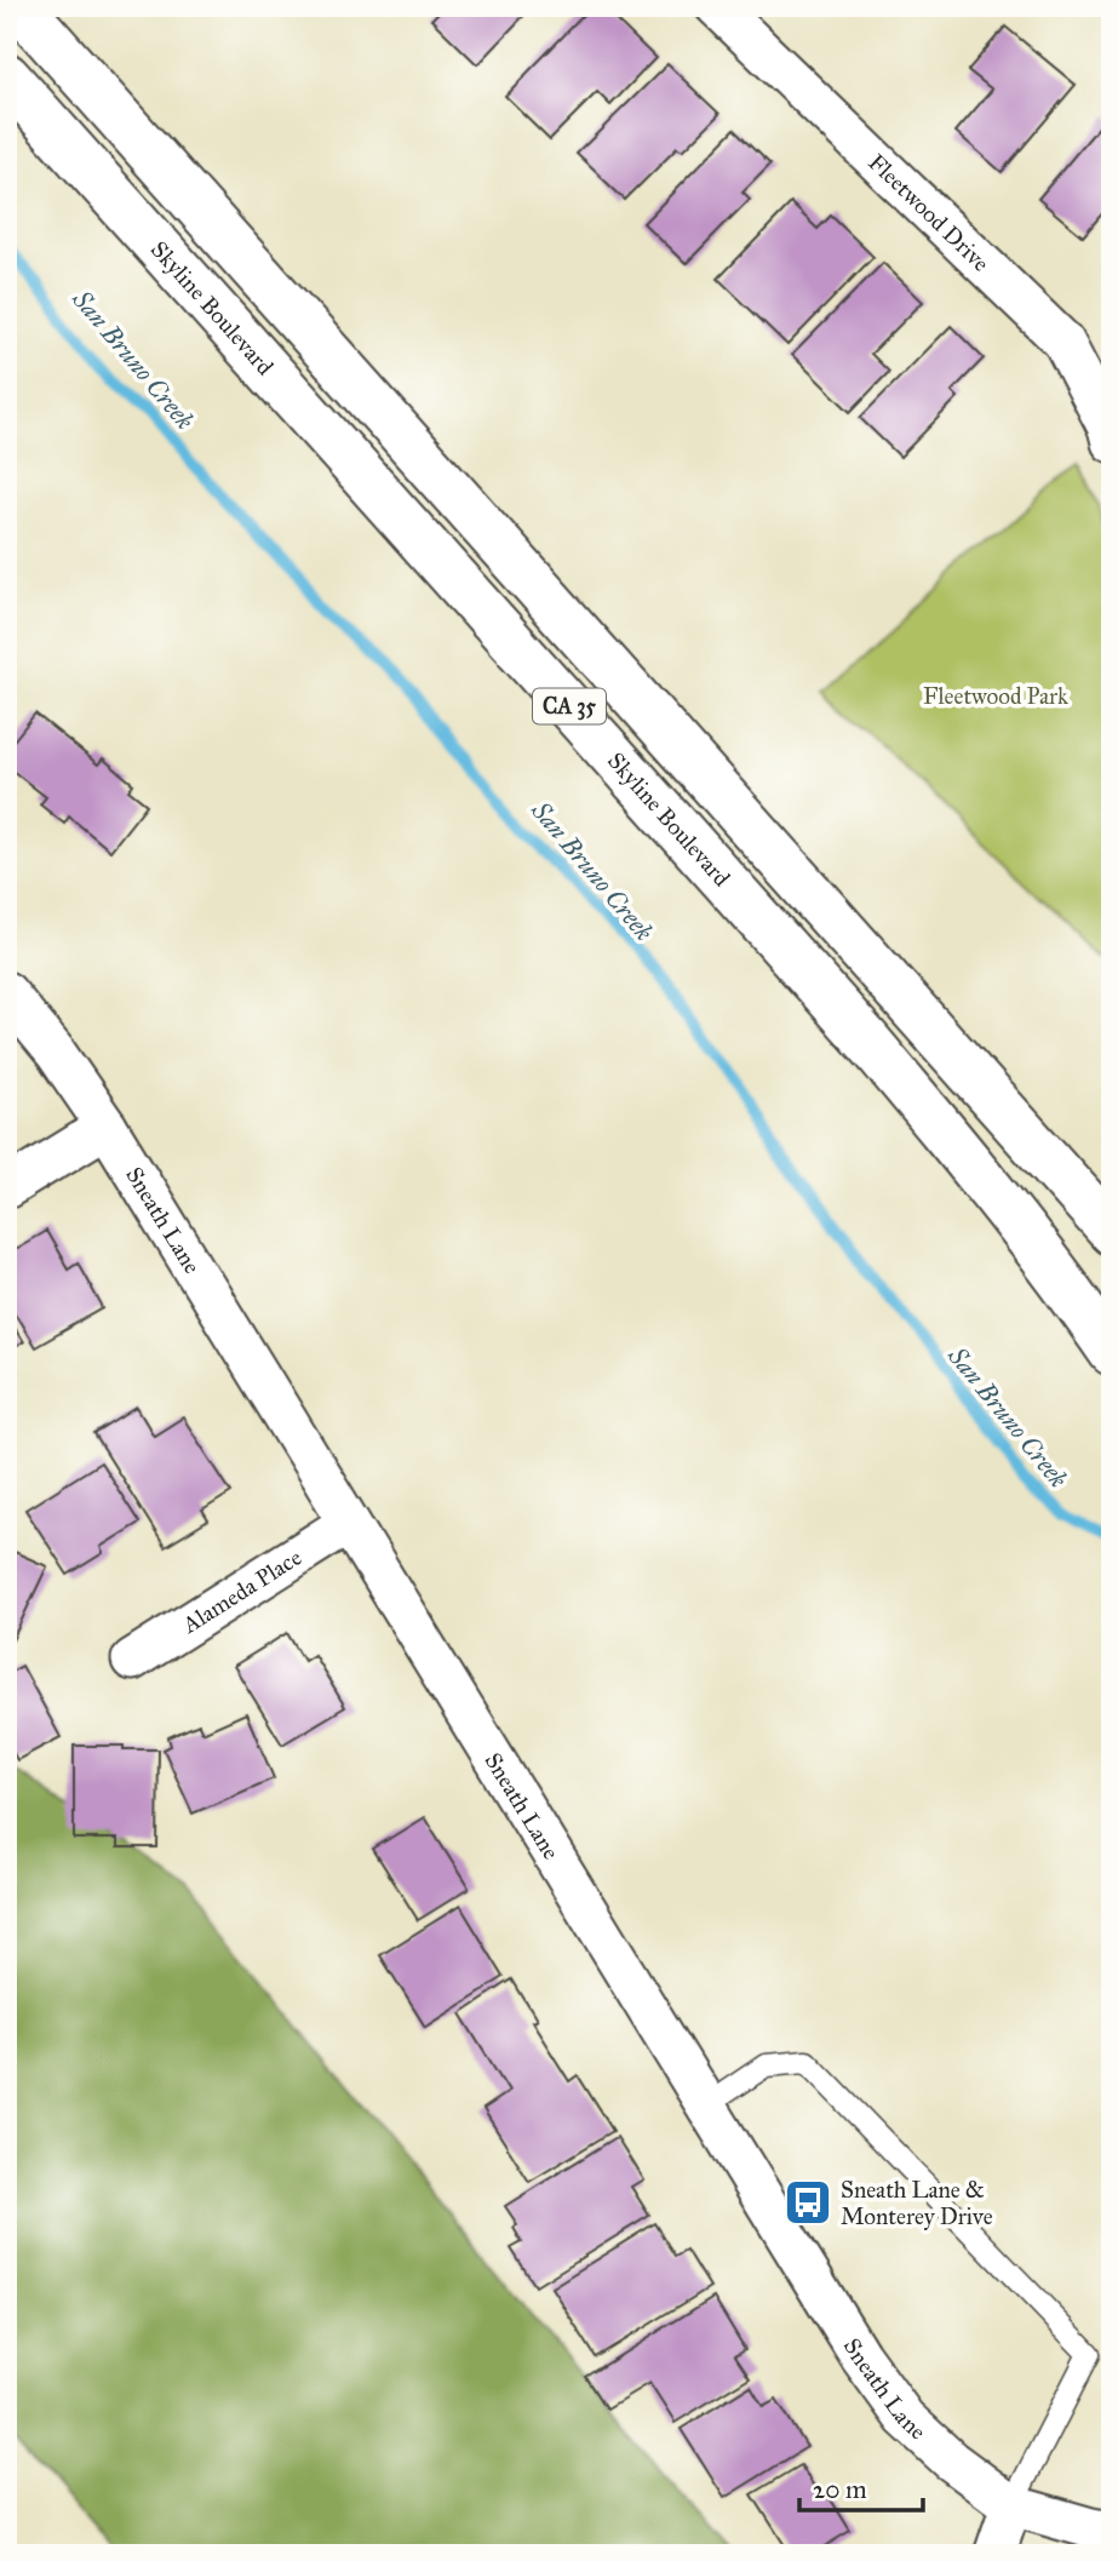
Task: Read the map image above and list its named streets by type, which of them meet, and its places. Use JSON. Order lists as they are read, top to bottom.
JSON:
{
  "streets": {
    "main road": ["Skyline Boulevard", "CA 35"],
    "street": ["Fleetwood Drive", "Sneath Lane", "Alameda Place"]
  },
  "crossings": [
    ["Sneath Lane", "Alameda Place"]
  ],
  "water": ["San Bruno Creek"],
  "parks": ["Fleetwood Park"],
  "places": {
    "bus stop": ["Sneath Lane & Monterey Drive"]
  },
  "scale_bar": "20 m"
}
